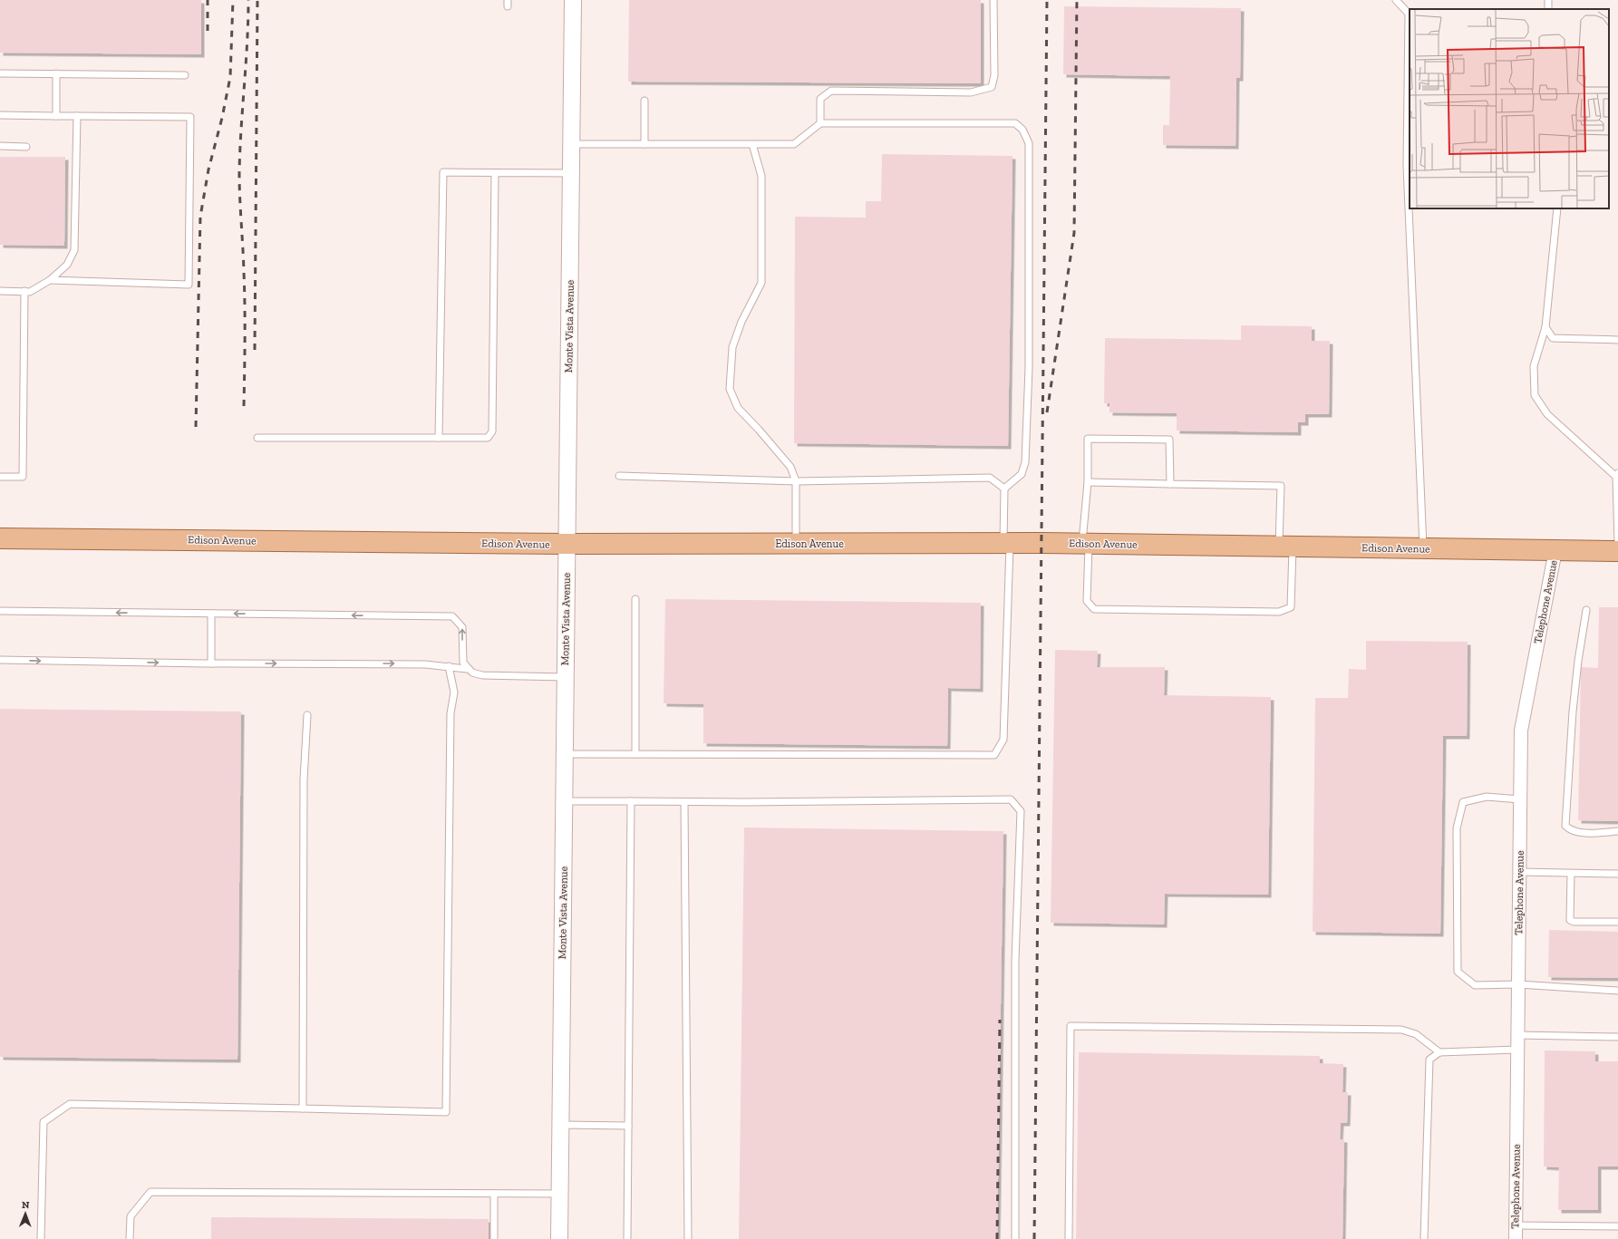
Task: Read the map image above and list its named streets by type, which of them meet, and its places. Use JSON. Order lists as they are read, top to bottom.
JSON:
{
  "streets": {
    "main road": ["Edison Avenue"],
    "street": ["Monte Vista Avenue", "Telephone Avenue"]
  },
  "crossings": [
    ["Monte Vista Avenue", "Edison Avenue"],
    ["Edison Avenue", "Telephone Avenue"]
  ],
  "north": "top"
}
